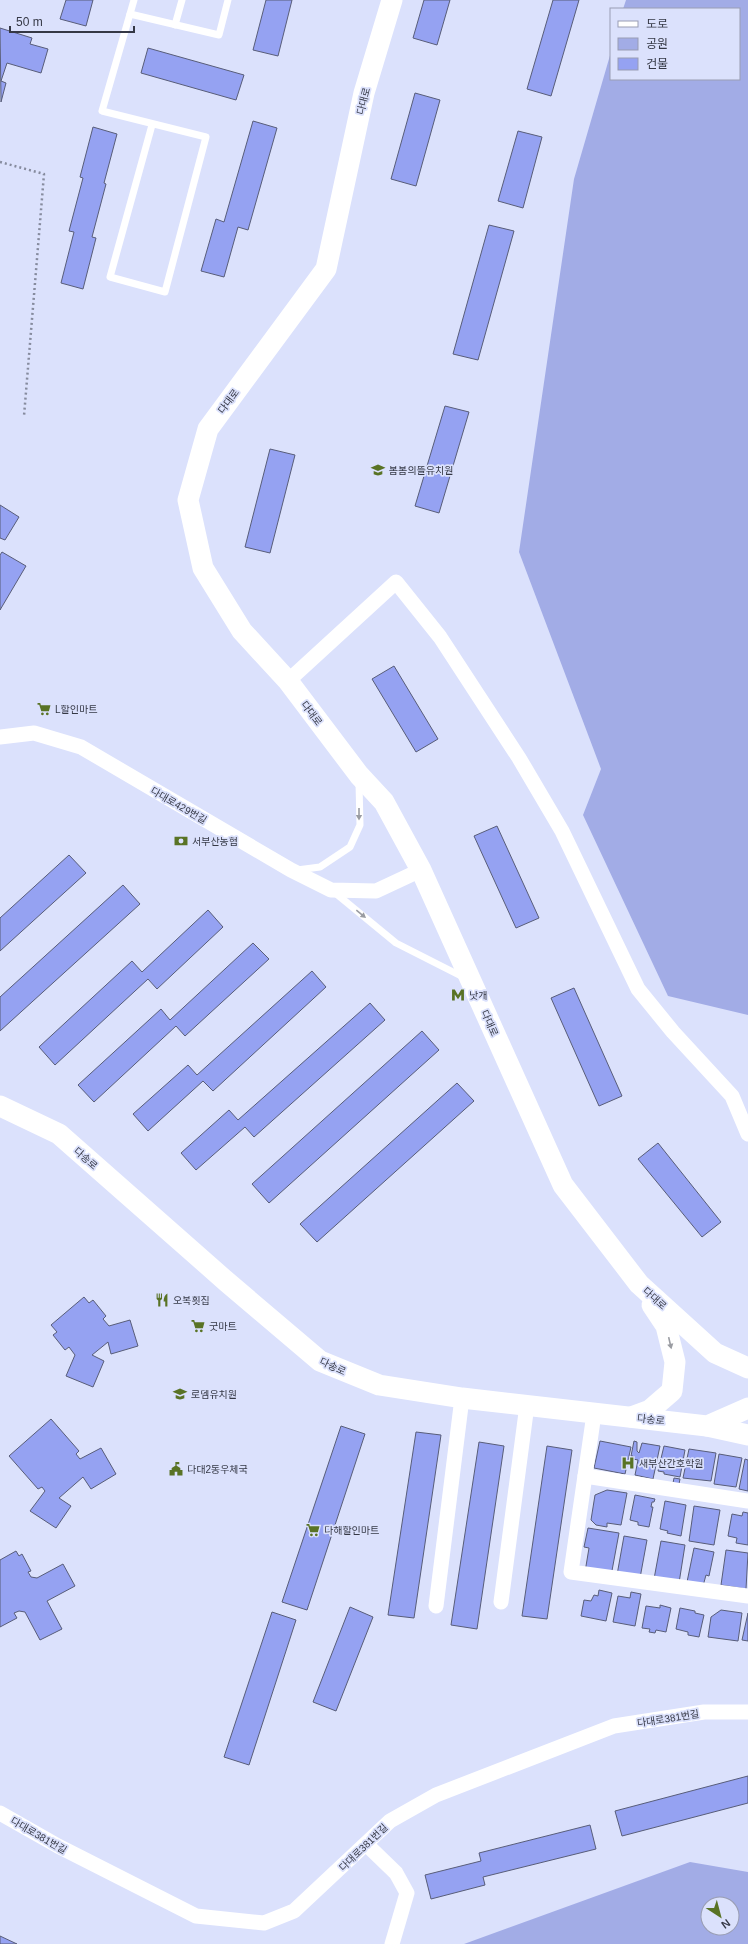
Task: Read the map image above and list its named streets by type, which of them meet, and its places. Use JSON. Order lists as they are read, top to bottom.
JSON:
{
  "streets": {
    "main road": ["다대로", "다송로"],
    "street": ["다대로429번길", "다대로381번길"]
  },
  "crossings": [
    ["다대로", "다대로429번길"]
  ],
  "places": {
    "school or university": ["봄봄의뜰유치원", "로뎀유치원"],
    "supermarket": ["L할인마트", "굿마트", "다해할인마트"],
    "bank": ["서부산농협"],
    "metro station": ["낫개"],
    "restaurant": ["오복횟집"],
    "hospital": ["새부산간호학원"],
    "public building": ["다대2동우체국"]
  },
  "legend": ["도로", "공원", "건물"],
  "scale_bar": "50 m",
  "north": "bottom right"
}
